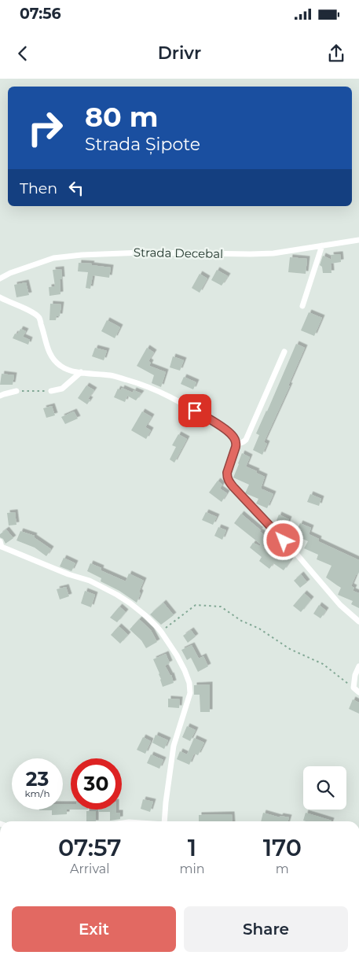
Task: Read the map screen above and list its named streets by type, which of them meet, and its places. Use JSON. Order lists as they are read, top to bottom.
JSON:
{
  "streets": {
    "street": ["Strada Decebal"]
  },
  "page": {
    "status": "07:56",
    "header": "Drivr",
    "turn": ["80 m", "Strada Șipote"],
    "then": "Then",
    "speed": "23 km/h",
    "limit": "30",
    "eta": [
      "07:57",
      "Arrival",
      "1",
      "min",
      "170",
      "m"
    ],
    "buttons": ["Exit", "Share"]
  }
}
